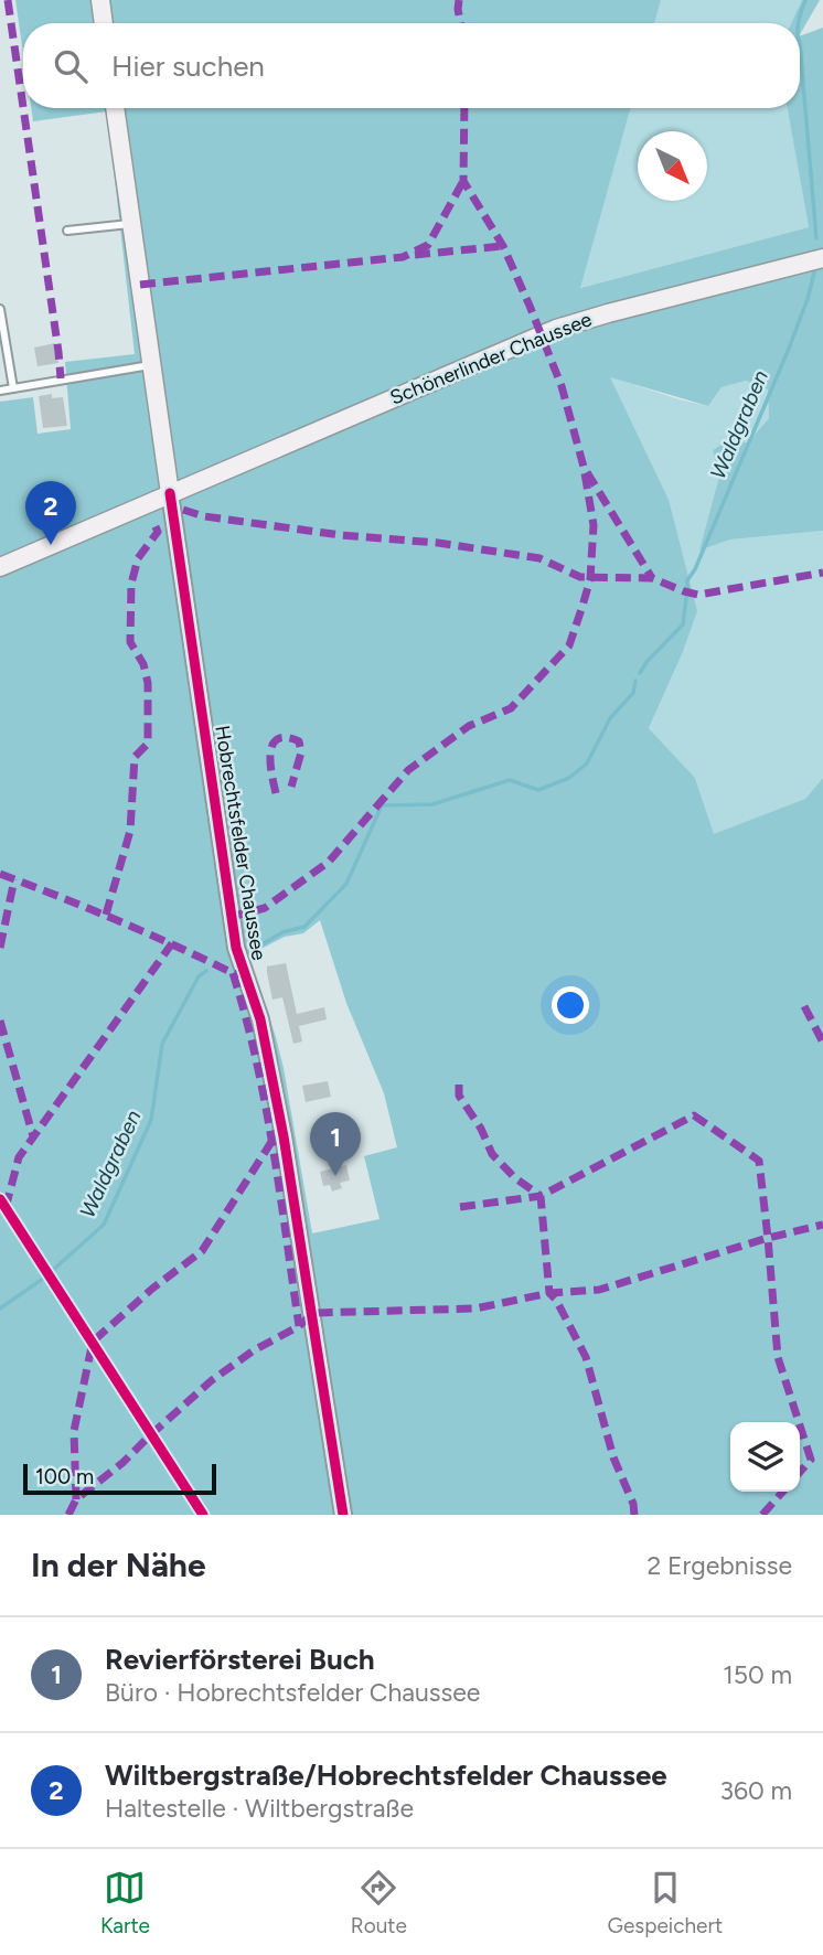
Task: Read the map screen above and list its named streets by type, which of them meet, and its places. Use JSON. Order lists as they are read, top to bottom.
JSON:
{
  "streets": {
    "main road": ["Schönerlinder Chaussee", "Hobrechtsfelder Chaussee"]
  },
  "crossings": [
    ["Schönerlinder Chaussee", "Hobrechtsfelder Chaussee"]
  ],
  "water": ["Waldgraben"],
  "scale_bar": "100 m",
  "north": "bottom right",
  "page": {
    "search": "Hier suchen",
    "pins": ["2", "1"],
    "scale": "100 m",
    "heading": ["In der Nähe", "2 Ergebnisse"],
    "list": [
      {
        "mark": "1",
        "name": "Revierförsterei Buch",
        "note": "Büro · Hobrechtsfelder Chaussee",
        "value": "150 m"
      },
      {
        "mark": "2",
        "name": "Wiltbergstraße/Hobrechtsfelder Chaussee",
        "note": "Haltestelle · Wiltbergstraße",
        "value": "360 m"
      }
    ],
    "nav": ["Karte", "Route", "Gespeichert"]
  }
}
